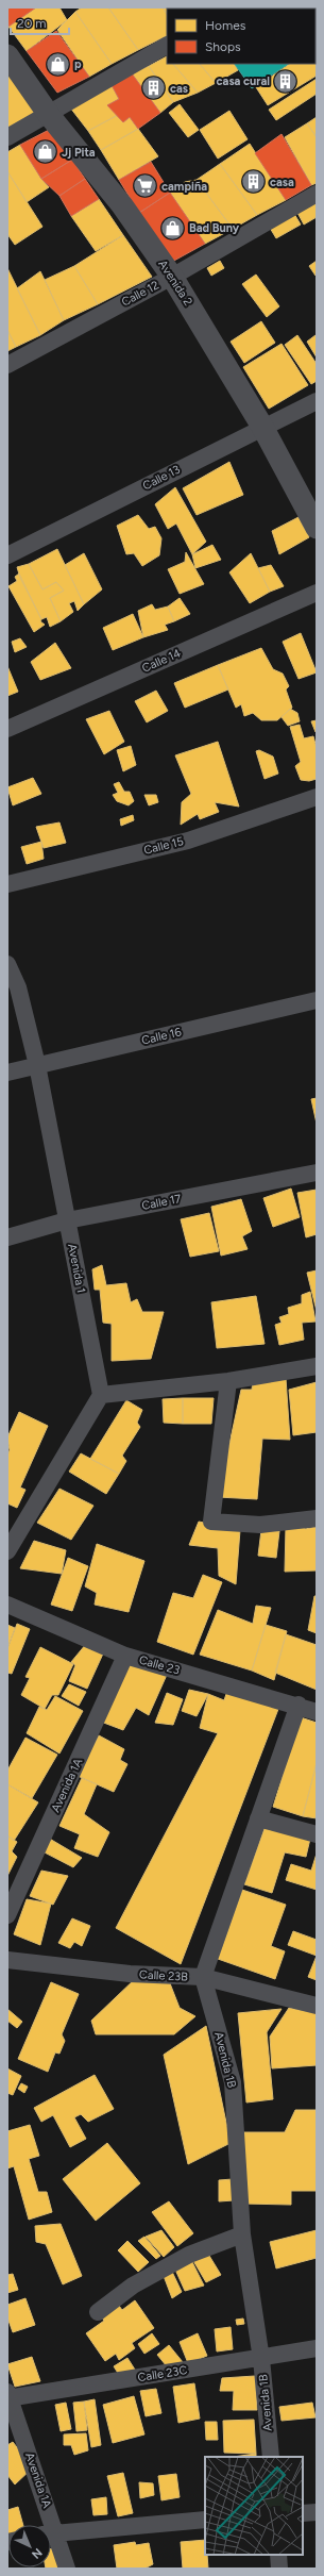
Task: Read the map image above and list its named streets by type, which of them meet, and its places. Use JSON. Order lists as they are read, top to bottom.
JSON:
{
  "streets": {
    "street": [
      "Avenida 2",
      "Calle 12",
      "Calle 13",
      "Calle 14",
      "Calle 15",
      "Calle 16",
      "Calle 17",
      "Avenida 1",
      "Calle 23",
      "Avenida 1A",
      "Calle 23B",
      "Avenida 1B",
      "Calle 23C"
    ]
  },
  "crossings": [
    ["Avenida 2", "Calle 12"],
    ["Avenida 2", "Calle 13"],
    ["Calle 16", "Avenida 1"],
    ["Calle 17", "Avenida 1"],
    ["Calle 23", "Avenida 1A"],
    ["Avenida 1A", "Calle 23C"],
    ["Calle 23B", "Avenida 1B"],
    ["Avenida 1B", "Calle 23C"]
  ],
  "places": {
    "shop": ["p", "Jj Pita", "Bad Buny"],
    "building": ["casa cural", "cas", "casa"],
    "supermarket": ["campiña"]
  },
  "legend": ["Homes", "Shops"],
  "scale_bar": "20 m",
  "north": "bottom right"
}
